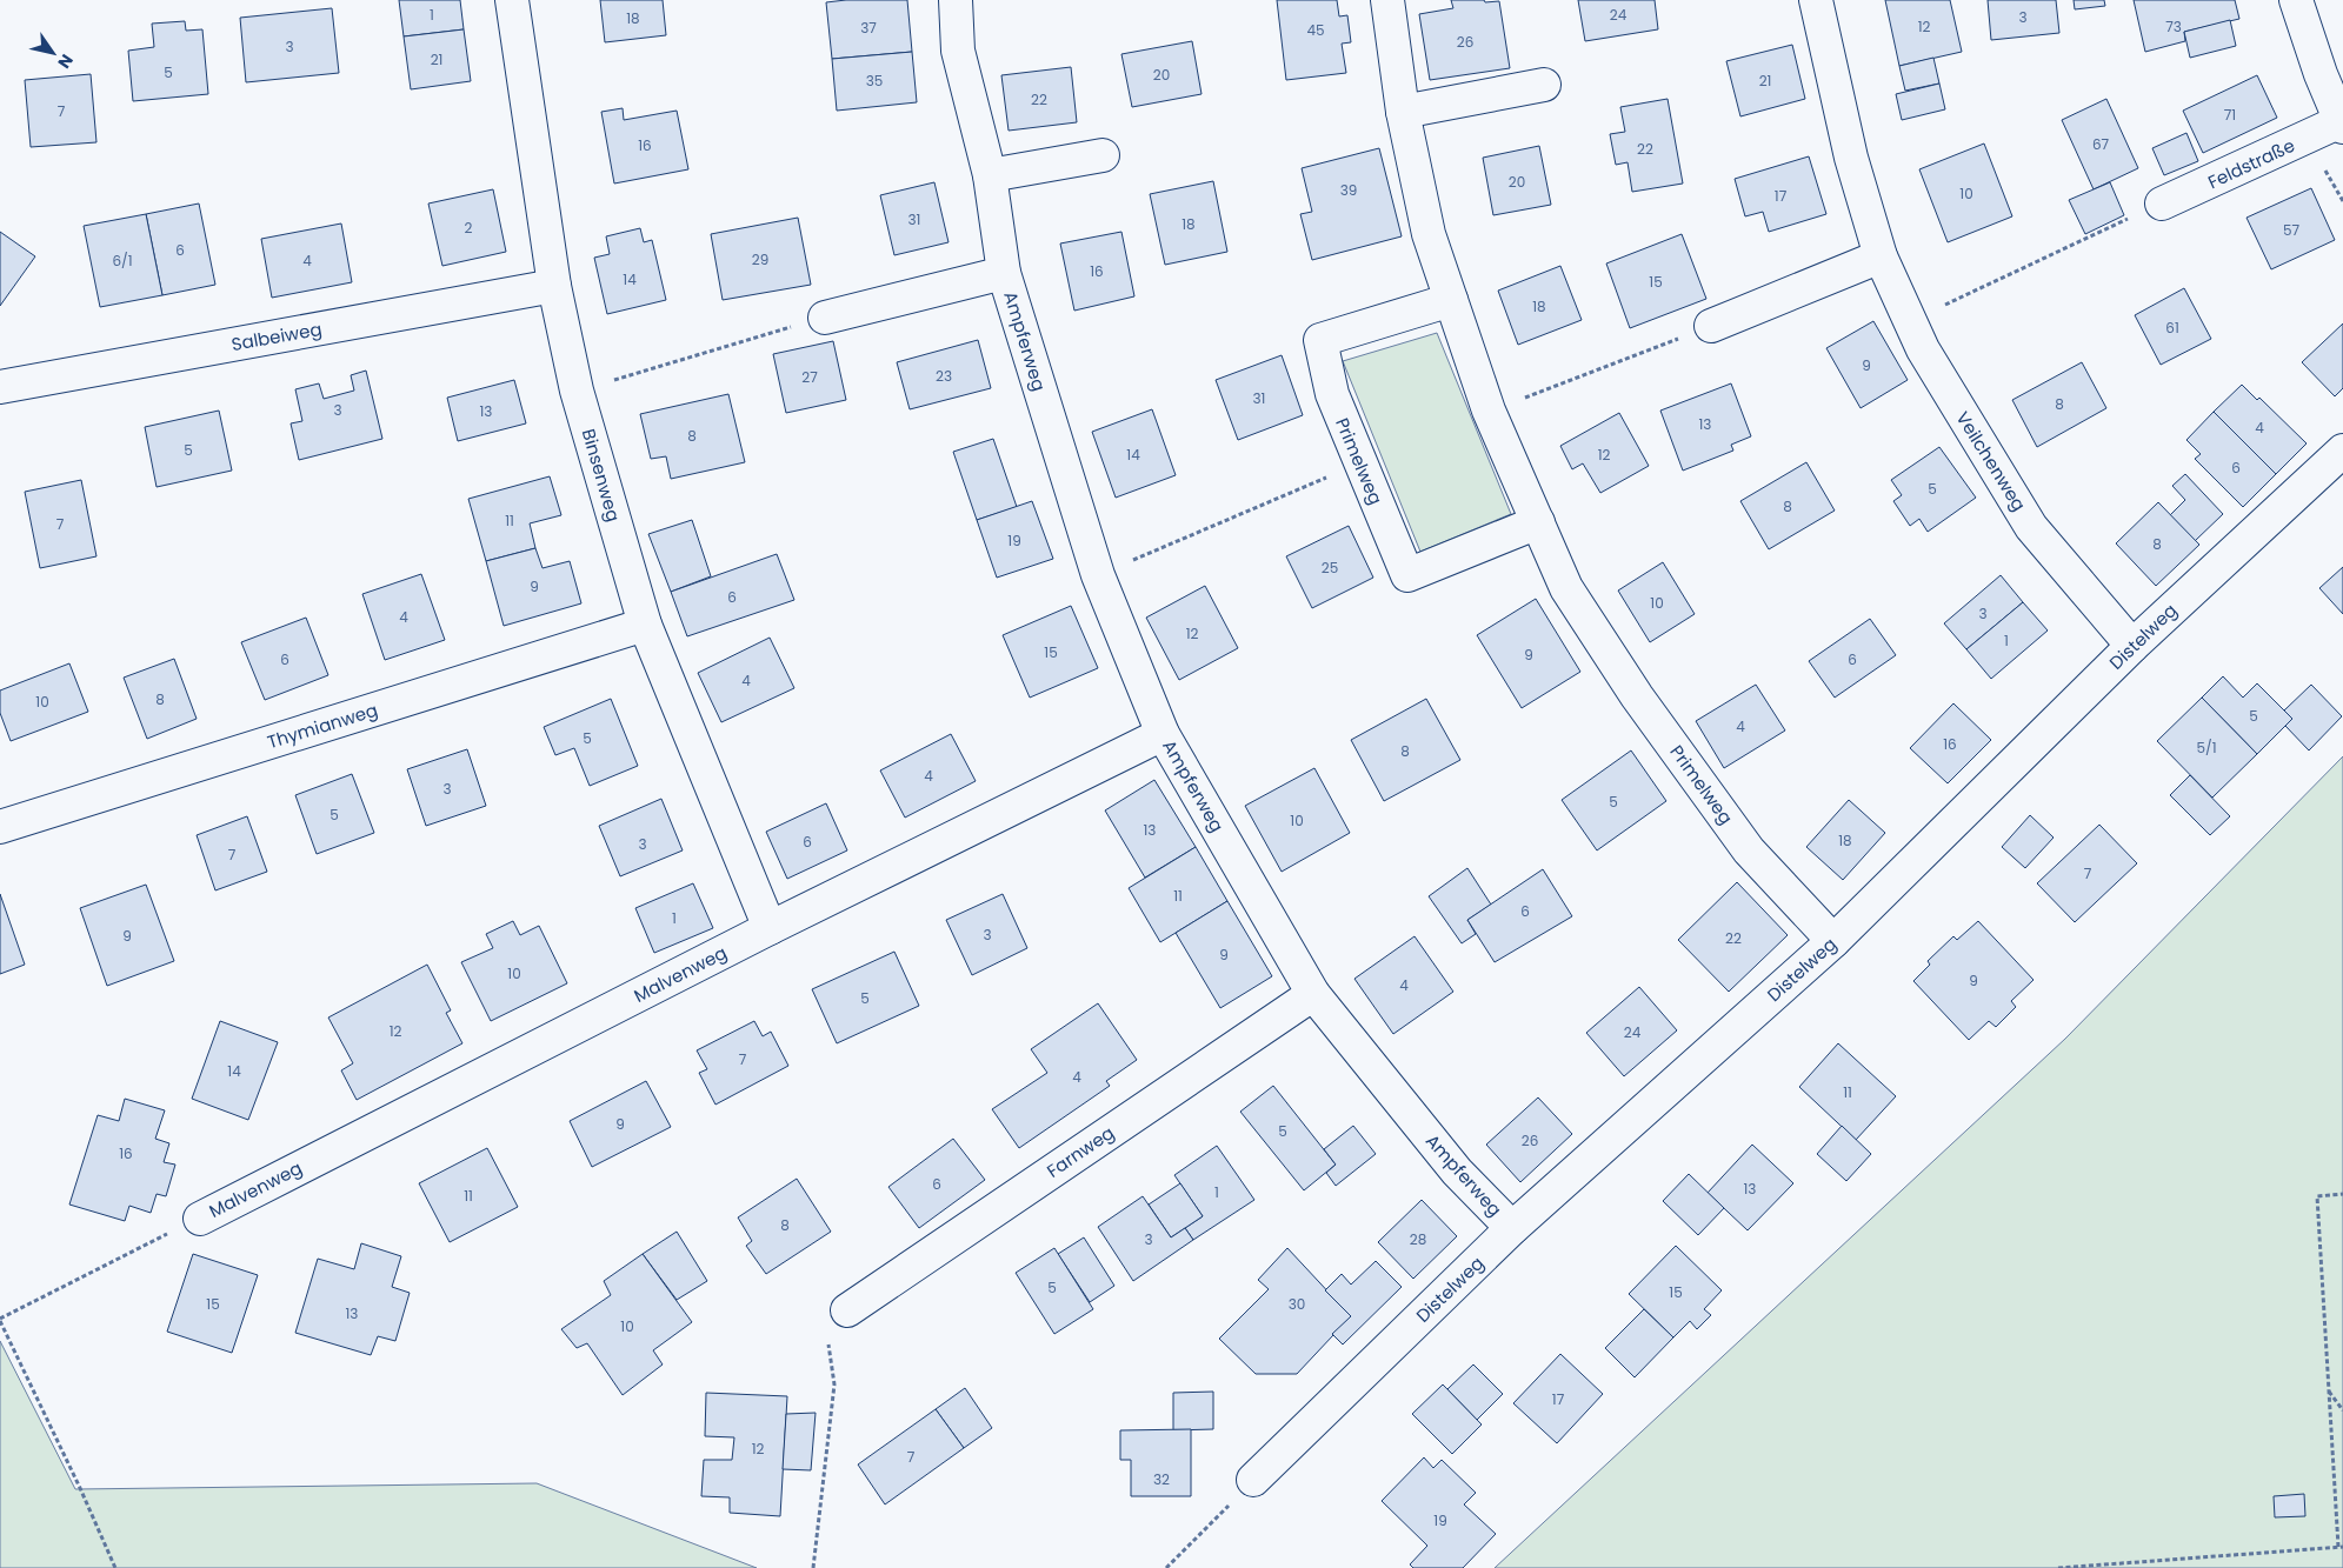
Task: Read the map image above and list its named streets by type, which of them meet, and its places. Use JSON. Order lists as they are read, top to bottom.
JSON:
{
  "streets": {
    "street": [
      "Feldstraße",
      "Salbeiweg",
      "Ampferweg",
      "Primelweg",
      "Veilchenweg",
      "Binsenweg",
      "Distelweg",
      "Thymianweg",
      "Malvenweg",
      "Farnweg"
    ]
  },
  "crossings": [
    ["Salbeiweg", "Binsenweg"],
    ["Ampferweg", "Distelweg"],
    ["Ampferweg", "Malvenweg"],
    ["Ampferweg", "Farnweg"],
    ["Primelweg", "Distelweg"],
    ["Veilchenweg", "Distelweg"],
    ["Binsenweg", "Thymianweg"],
    ["Binsenweg", "Malvenweg"]
  ],
  "house_numbers": [
    "1",
    "24",
    "3",
    "18",
    "12",
    "73",
    "37",
    "45",
    "26",
    "3",
    "21",
    "5",
    "20",
    "35",
    "21",
    "22",
    "7",
    "71",
    "67",
    "16",
    "22",
    "20",
    "39",
    "10",
    "17",
    "31",
    "18",
    "2",
    "57",
    "6",
    "29",
    "6/1",
    "4",
    "16",
    "14",
    "15",
    "18",
    "61",
    "9",
    "23",
    "27",
    "31",
    "8",
    "3",
    "13",
    "13",
    "4",
    "8",
    "5",
    "14",
    "12",
    "6",
    "5",
    "8",
    "11",
    "7",
    "19",
    "8",
    "25",
    "9",
    "6",
    "10",
    "3",
    "4",
    "12",
    "1",
    "15",
    "9",
    "6",
    "6",
    "4",
    "8",
    "10",
    "5",
    "4",
    "5",
    "16",
    "5/1",
    "8",
    "4",
    "3",
    "5",
    "5",
    "10",
    "13",
    "18",
    "6",
    "3",
    "7",
    "7",
    "11",
    "6",
    "1",
    "3",
    "9",
    "22",
    "9",
    "10",
    "9",
    "4",
    "5",
    "12",
    "24",
    "7",
    "14",
    "4",
    "11",
    "9",
    "5",
    "26",
    "16",
    "6",
    "13",
    "1",
    "11",
    "8",
    "3",
    "28",
    "5",
    "15",
    "15",
    "30",
    "13",
    "10",
    "17",
    "12",
    "7",
    "32",
    "19"
  ],
  "north": "bottom right"
}
